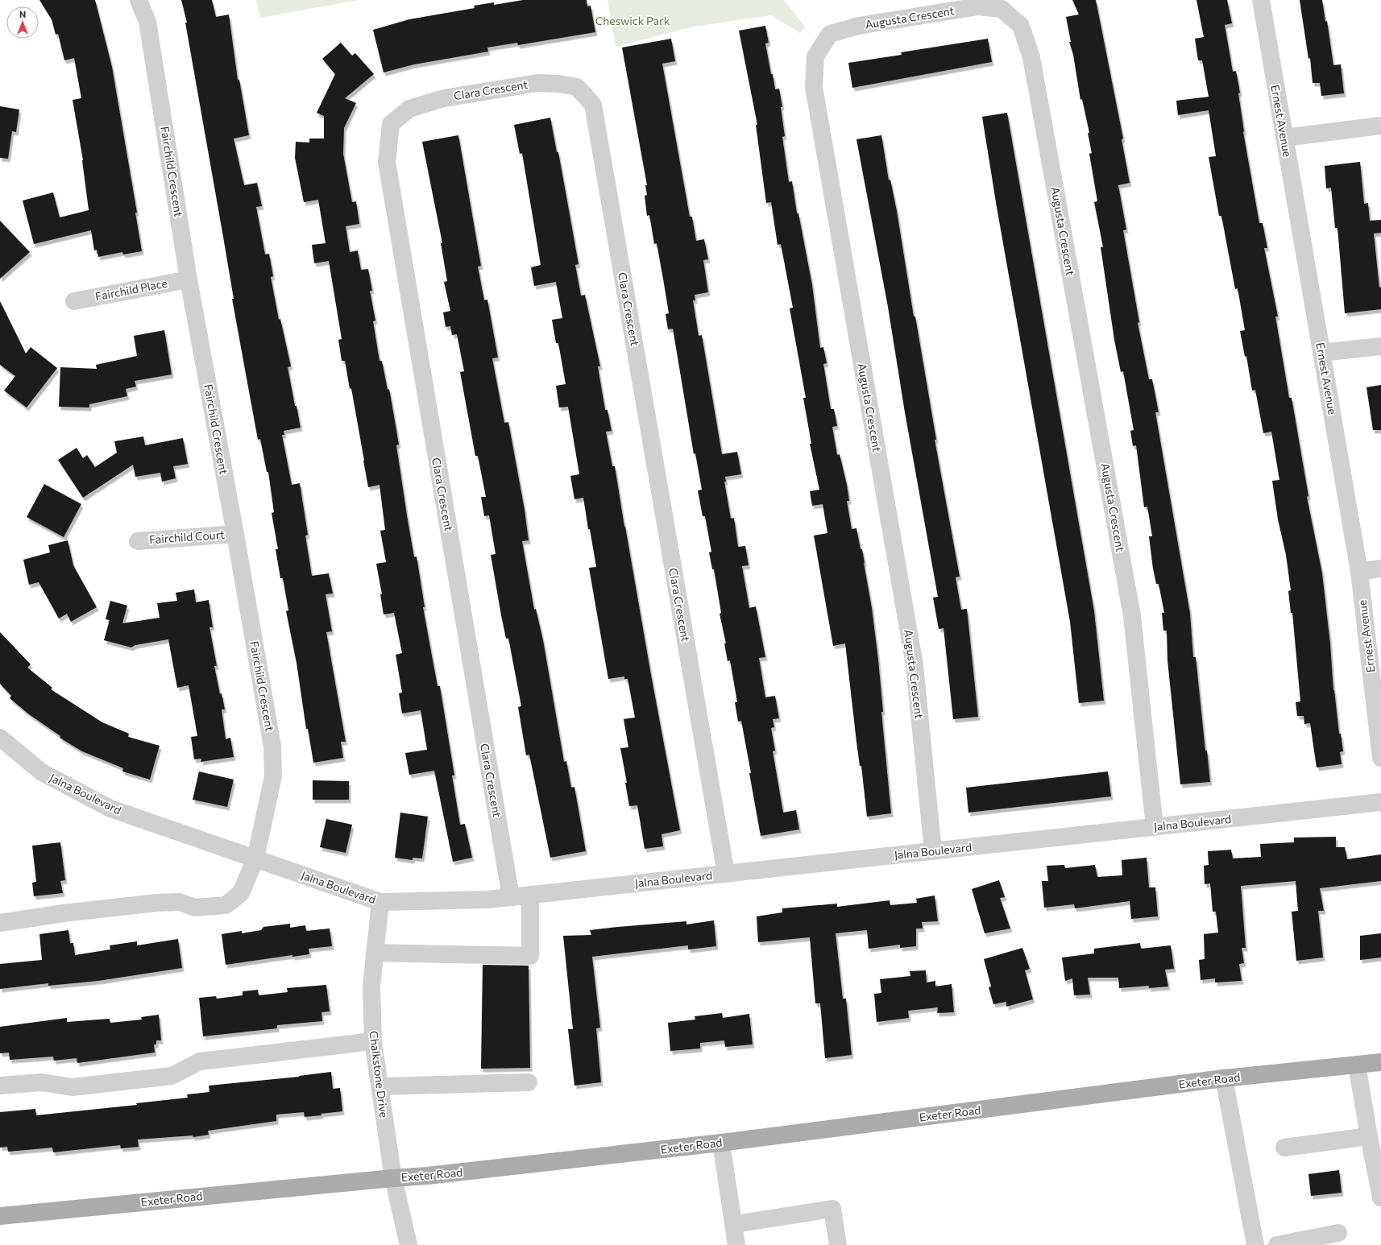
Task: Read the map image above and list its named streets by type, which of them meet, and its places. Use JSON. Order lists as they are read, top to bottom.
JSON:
{
  "streets": {
    "main road": ["Exeter Road"],
    "street": [
      "Augusta Crescent",
      "Clara Crescent",
      "Ernest Avenue",
      "Fairchild Crescent",
      "Fairchild Place",
      "Fairchild Court",
      "Jalna Boulevard",
      "Chalkstone Drive"
    ]
  },
  "crossings": [
    ["Augusta Crescent", "Jalna Boulevard"],
    ["Clara Crescent", "Jalna Boulevard"],
    ["Fairchild Crescent", "Fairchild Place"],
    ["Fairchild Crescent", "Fairchild Court"],
    ["Fairchild Crescent", "Jalna Boulevard"],
    ["Jalna Boulevard", "Chalkstone Drive"],
    ["Chalkstone Drive", "Exeter Road"]
  ],
  "parks": ["Cheswick Park"],
  "north": "top"
}
